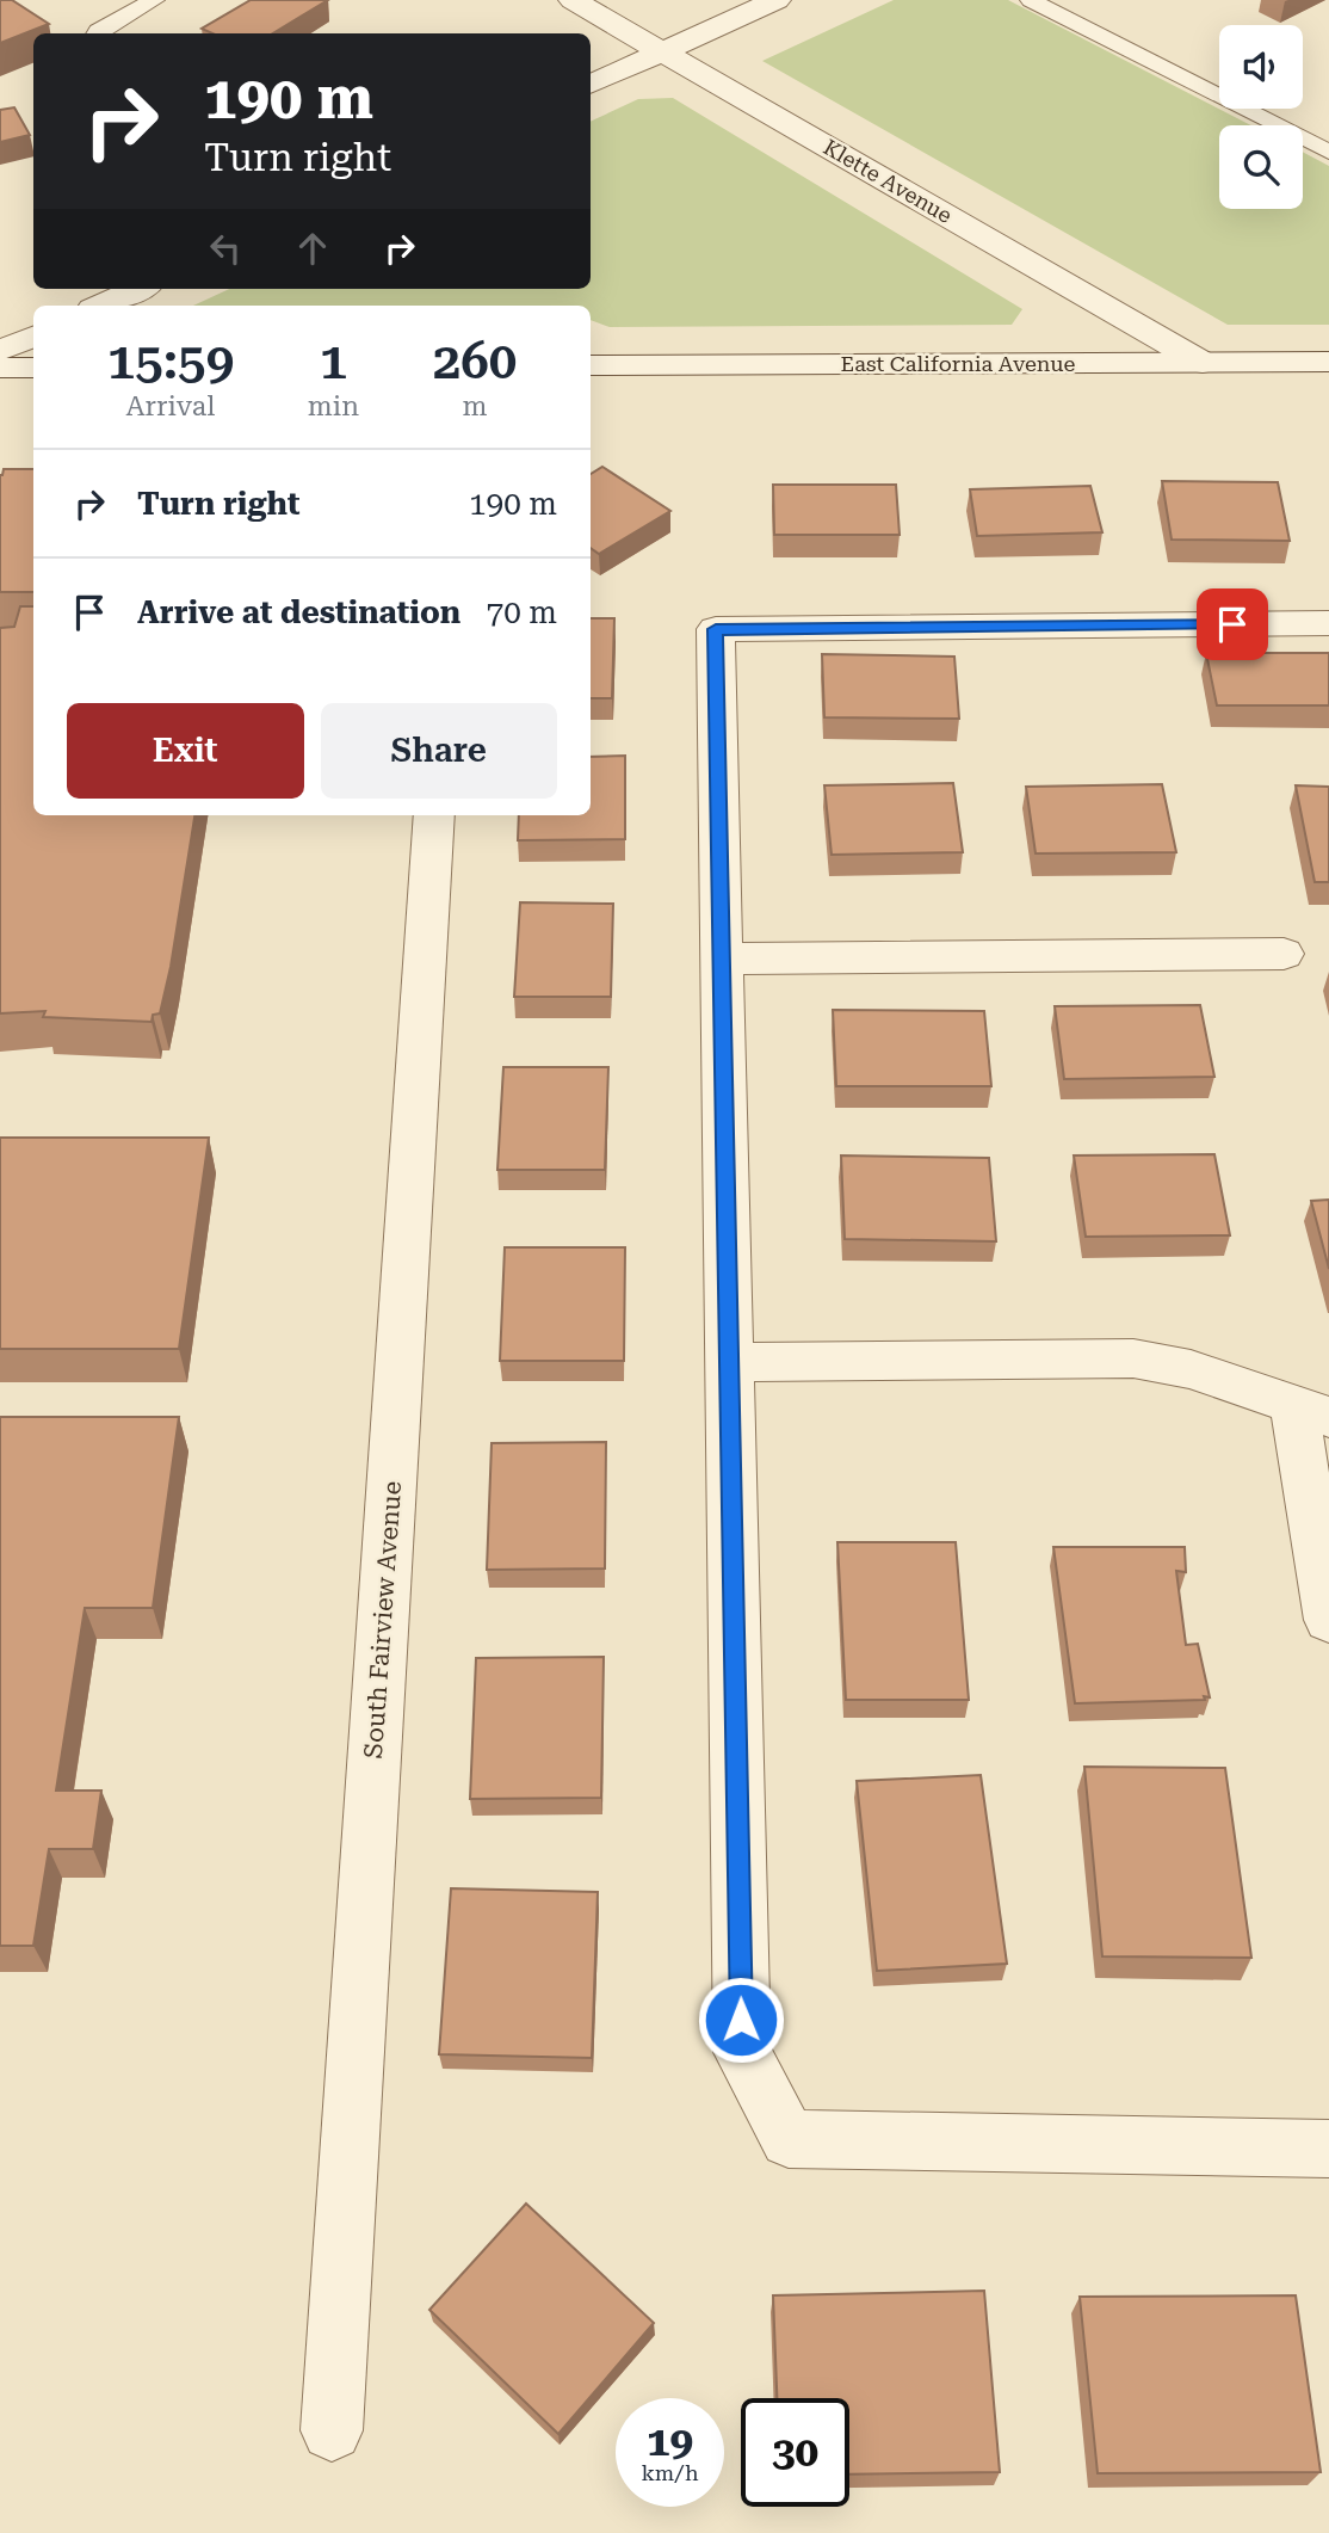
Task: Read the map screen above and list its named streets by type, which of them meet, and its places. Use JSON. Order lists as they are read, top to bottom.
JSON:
{
  "streets": {
    "street": ["Klette Avenue", "East California Avenue", "South Fairview Avenue"]
  },
  "crossings": [
    ["Klette Avenue", "East California Avenue"]
  ],
  "page": {
    "turn": ["190 m", "Turn right"],
    "eta": [
      "15:59",
      "Arrival",
      "1",
      "min",
      "260",
      "m"
    ],
    "list": [
      {
        "name": "Turn right",
        "value": "190 m"
      },
      {
        "name": "Arrive at destination",
        "value": "70 m"
      }
    ],
    "buttons": ["Exit", "Share"],
    "speed": "19 km/h",
    "limit": "30"
  }
}
